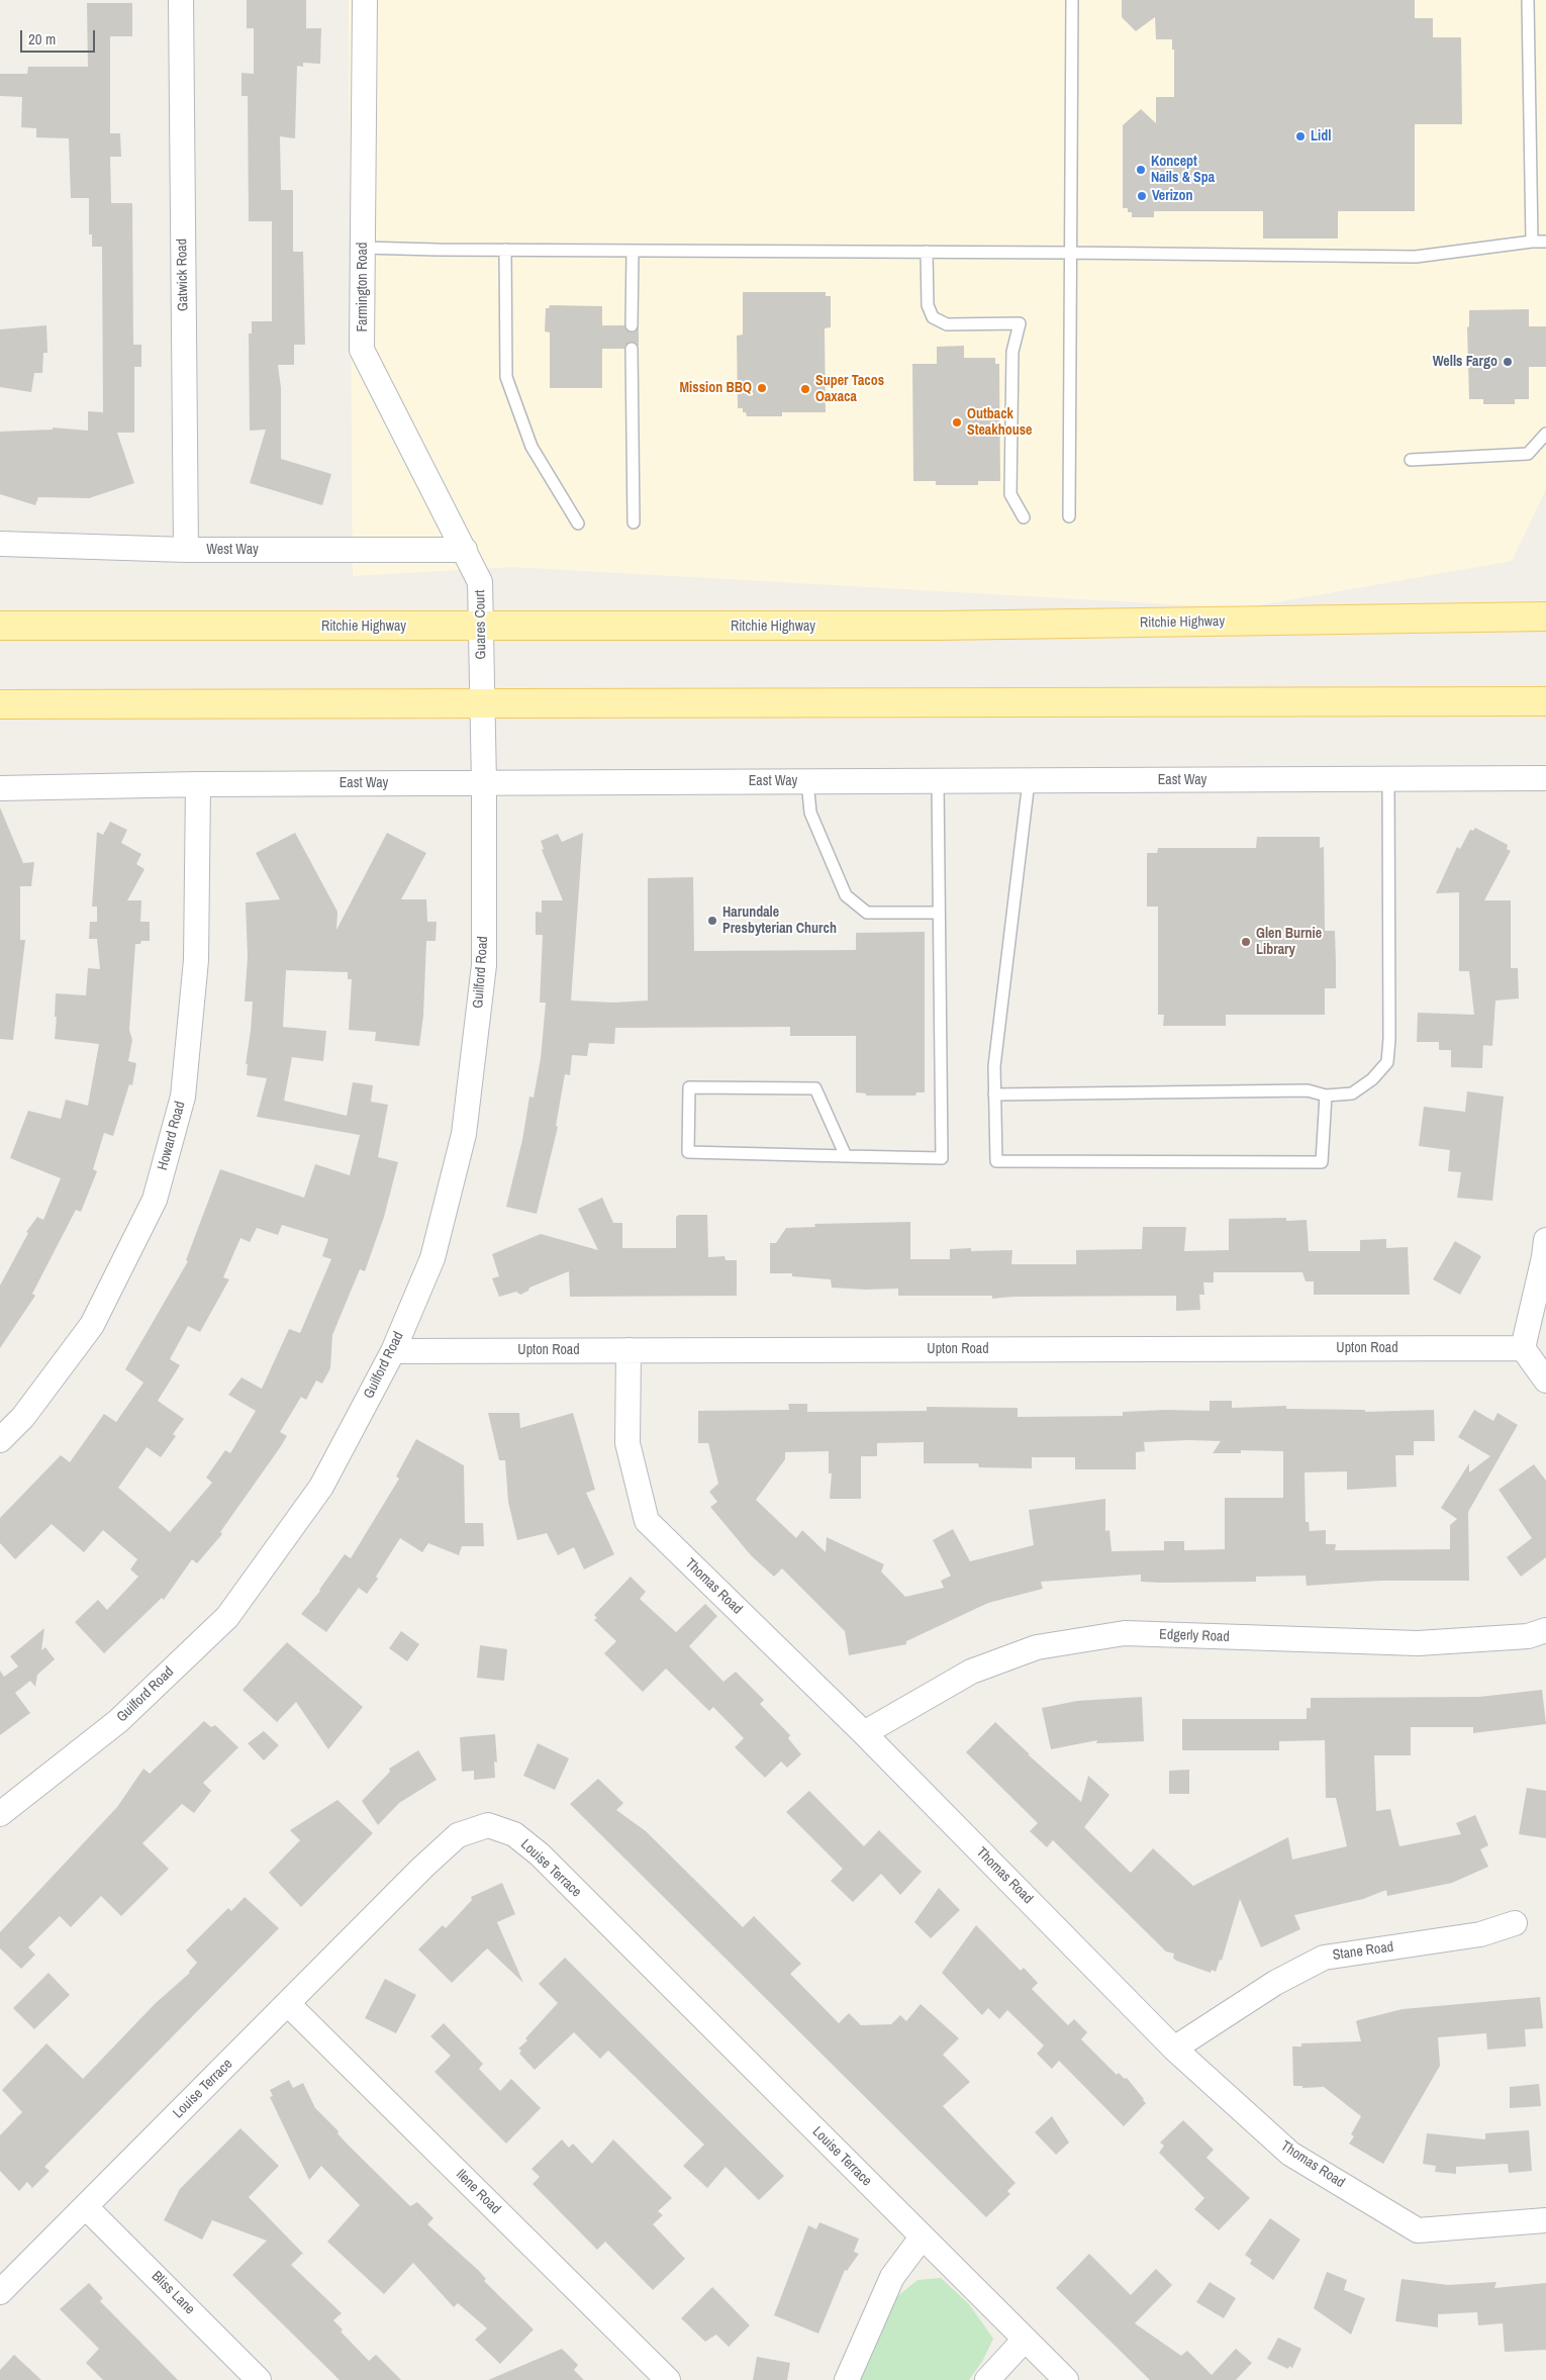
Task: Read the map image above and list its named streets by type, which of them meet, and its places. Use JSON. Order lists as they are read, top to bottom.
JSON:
{
  "streets": {
    "main road": ["Ritchie Highway"],
    "street": [
      "Gatwick Road",
      "Farmington Road",
      "West Way",
      "Guares Court",
      "East Way",
      "Guilford Road",
      "Howard Road",
      "Upton Road",
      "Thomas Road",
      "Edgerly Road",
      "Louise Terrace",
      "Stane Road",
      "Ilene Road",
      "Bliss Lane"
    ]
  },
  "crossings": [
    ["Gatwick Road", "West Way"],
    ["Farmington Road", "West Way"],
    ["Farmington Road", "Guares Court"],
    ["West Way", "Guares Court"],
    ["Ritchie Highway", "Guares Court"],
    ["Guares Court", "East Way"],
    ["Guares Court", "Guilford Road"],
    ["East Way", "Guilford Road"],
    ["East Way", "Howard Road"],
    ["Guilford Road", "Upton Road"],
    ["Upton Road", "Thomas Road"],
    ["Thomas Road", "Edgerly Road"],
    ["Thomas Road", "Stane Road"],
    ["Louise Terrace", "Ilene Road"],
    ["Louise Terrace", "Bliss Lane"]
  ],
  "places": [
    "Lidl",
    "Koncept Nails & Spa",
    "Verizon",
    "Wells Fargo",
    "Mission BBQ",
    "Super Tacos Oaxaca",
    "Outback Steakhouse",
    "Harundale Presbyterian Church",
    "Glen Burnie Library"
  ],
  "scale_bar": "20 m"
}
